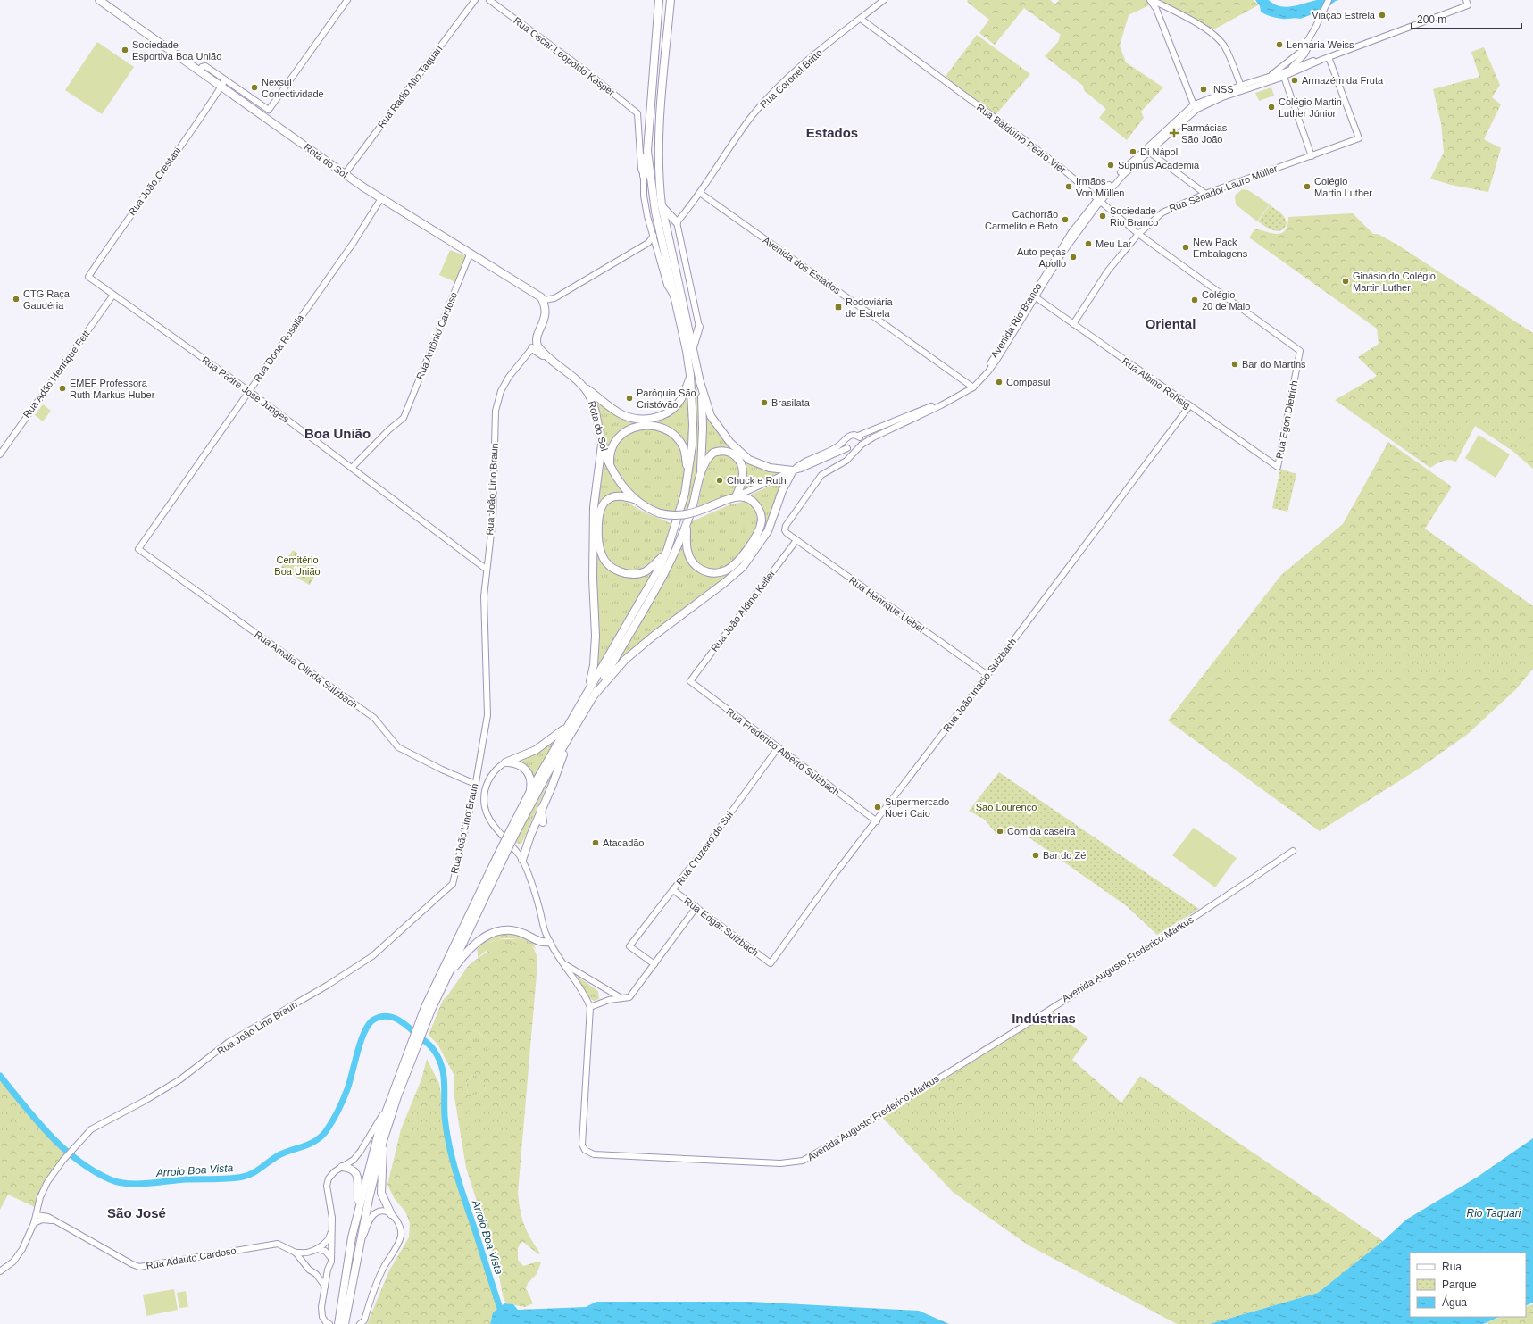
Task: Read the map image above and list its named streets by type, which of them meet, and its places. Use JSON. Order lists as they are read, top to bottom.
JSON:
{
  "streets": {
    "highway": ["Rota do Sol"],
    "street": [
      "Rua Oscar Leopoldo Kasper",
      "Rua Coronel Britto",
      "Rua Rádio Alto Taquari",
      "Rua Balduíno Pedro Vier",
      "Rua João Crestani",
      "Rua Senador Lauro Muller",
      "Avenida dos Estados",
      "Avenida Rio Branco",
      "Rua Antônio Cardoso",
      "Rua Dona Rosalia",
      "Rua Adão Henrique Fett",
      "Rua Albino Rohsig",
      "Rua Padre José Junges",
      "Rua Egon Dietrich",
      "Rua João Lino Braun",
      "Rua Henrique Uebel",
      "Rua João Aldino Keller",
      "Rua Amalia Olinda Sulzbach",
      "Rua João Inacio Sulzbach",
      "Rua Frederico Alberto Sulzbach",
      "Rua Cruzeiro do Sul",
      "Rua Edgar Sulzbach",
      "Avenida Augusto Frederico Markus",
      "Rua Adauto Cardoso"
    ]
  },
  "crossings": [
    ["Rua Coronel Britto", "Rua Balduíno Pedro Vier"],
    ["Rua Coronel Britto", "Avenida dos Estados"],
    ["Rua Rádio Alto Taquari", "Rota do Sol"],
    ["Rua Balduíno Pedro Vier", "Rua Senador Lauro Muller"],
    ["Rua Balduíno Pedro Vier", "Avenida Rio Branco"],
    ["Rua Balduíno Pedro Vier", "Rua Egon Dietrich"],
    ["Rota do Sol", "Rua João Crestani"],
    ["Rota do Sol", "Rua Antônio Cardoso"],
    ["Rota do Sol", "Rua Dona Rosalia"],
    ["Rota do Sol", "Rua João Lino Braun"],
    ["Rua João Crestani", "Rua Padre José Junges"],
    ["Rua Senador Lauro Muller", "Rua Albino Rohsig"],
    ["Avenida dos Estados", "Avenida Rio Branco"],
    ["Avenida Rio Branco", "Rua Albino Rohsig"],
    ["Avenida Rio Branco", "Rua Henrique Uebel"],
    ["Rua Antônio Cardoso", "Rua Padre José Junges"],
    ["Rua Dona Rosalia", "Rua Padre José Junges"],
    ["Rua Dona Rosalia", "Rua Amalia Olinda Sulzbach"],
    ["Rua Adão Henrique Fett", "Rua Padre José Junges"],
    ["Rua Albino Rohsig", "Rua Egon Dietrich"],
    ["Rua Albino Rohsig", "Rua João Inacio Sulzbach"],
    ["Rua Padre José Junges", "Rua João Lino Braun"],
    ["Rua João Lino Braun", "Rua Amalia Olinda Sulzbach"],
    ["Rua João Lino Braun", "Rua Adauto Cardoso"],
    ["Rua Henrique Uebel", "Rua João Aldino Keller"],
    ["Rua Henrique Uebel", "Rua João Inacio Sulzbach"],
    ["Rua João Aldino Keller", "Rua Frederico Alberto Sulzbach"],
    ["Rua João Inacio Sulzbach", "Rua Frederico Alberto Sulzbach"],
    ["Rua João Inacio Sulzbach", "Rua Edgar Sulzbach"],
    ["Rua Frederico Alberto Sulzbach", "Rua Cruzeiro do Sul"],
    ["Rua Cruzeiro do Sul", "Rua Edgar Sulzbach"]
  ],
  "districts": [
    "Estados",
    "Oriental",
    "Boa União",
    "Indústrias",
    "São José"
  ],
  "water": ["Arroio Boa Vista", "Rio Taquari"],
  "parks": ["Cemitério Boa União", "São Lourenço"],
  "places": {
    "other": [
      "Viação Estrela",
      "Lenharia Weiss",
      "Sociedade Esportiva Boa União",
      "Armazém da Fruta",
      "Nexsul Conectividade",
      "INSS",
      "Colégio Martin Luther Júnior",
      "Di Nápoli",
      "Supinus Academia",
      "Irmãos Von Müllen",
      "Colégio Martin Luther",
      "Sociedade Rio Branco",
      "Cachorrão Carmelito e Beto",
      "Meu Lar",
      "New Pack Embalagens",
      "Auto peças Apollo",
      "Ginásio do Colégio Martin Luther",
      "CTG Raça Gaudéria",
      "Colégio 20 de Maio",
      "Bar do Martins",
      "Compasul",
      "EMEF Professora Ruth Markus Huber",
      "Paróquia São Cristóvão",
      "Brasilata",
      "Chuck e Ruth",
      "Supermercado Noeli Caio",
      "Comida caseira",
      "Atacadão",
      "Bar do Zé"
    ],
    "health": ["Farmácias São João"],
    "transit": ["Rodoviária de Estrela"]
  },
  "legend": ["Rua", "Parque", "Água"],
  "scale_bar": "200 m"
}
